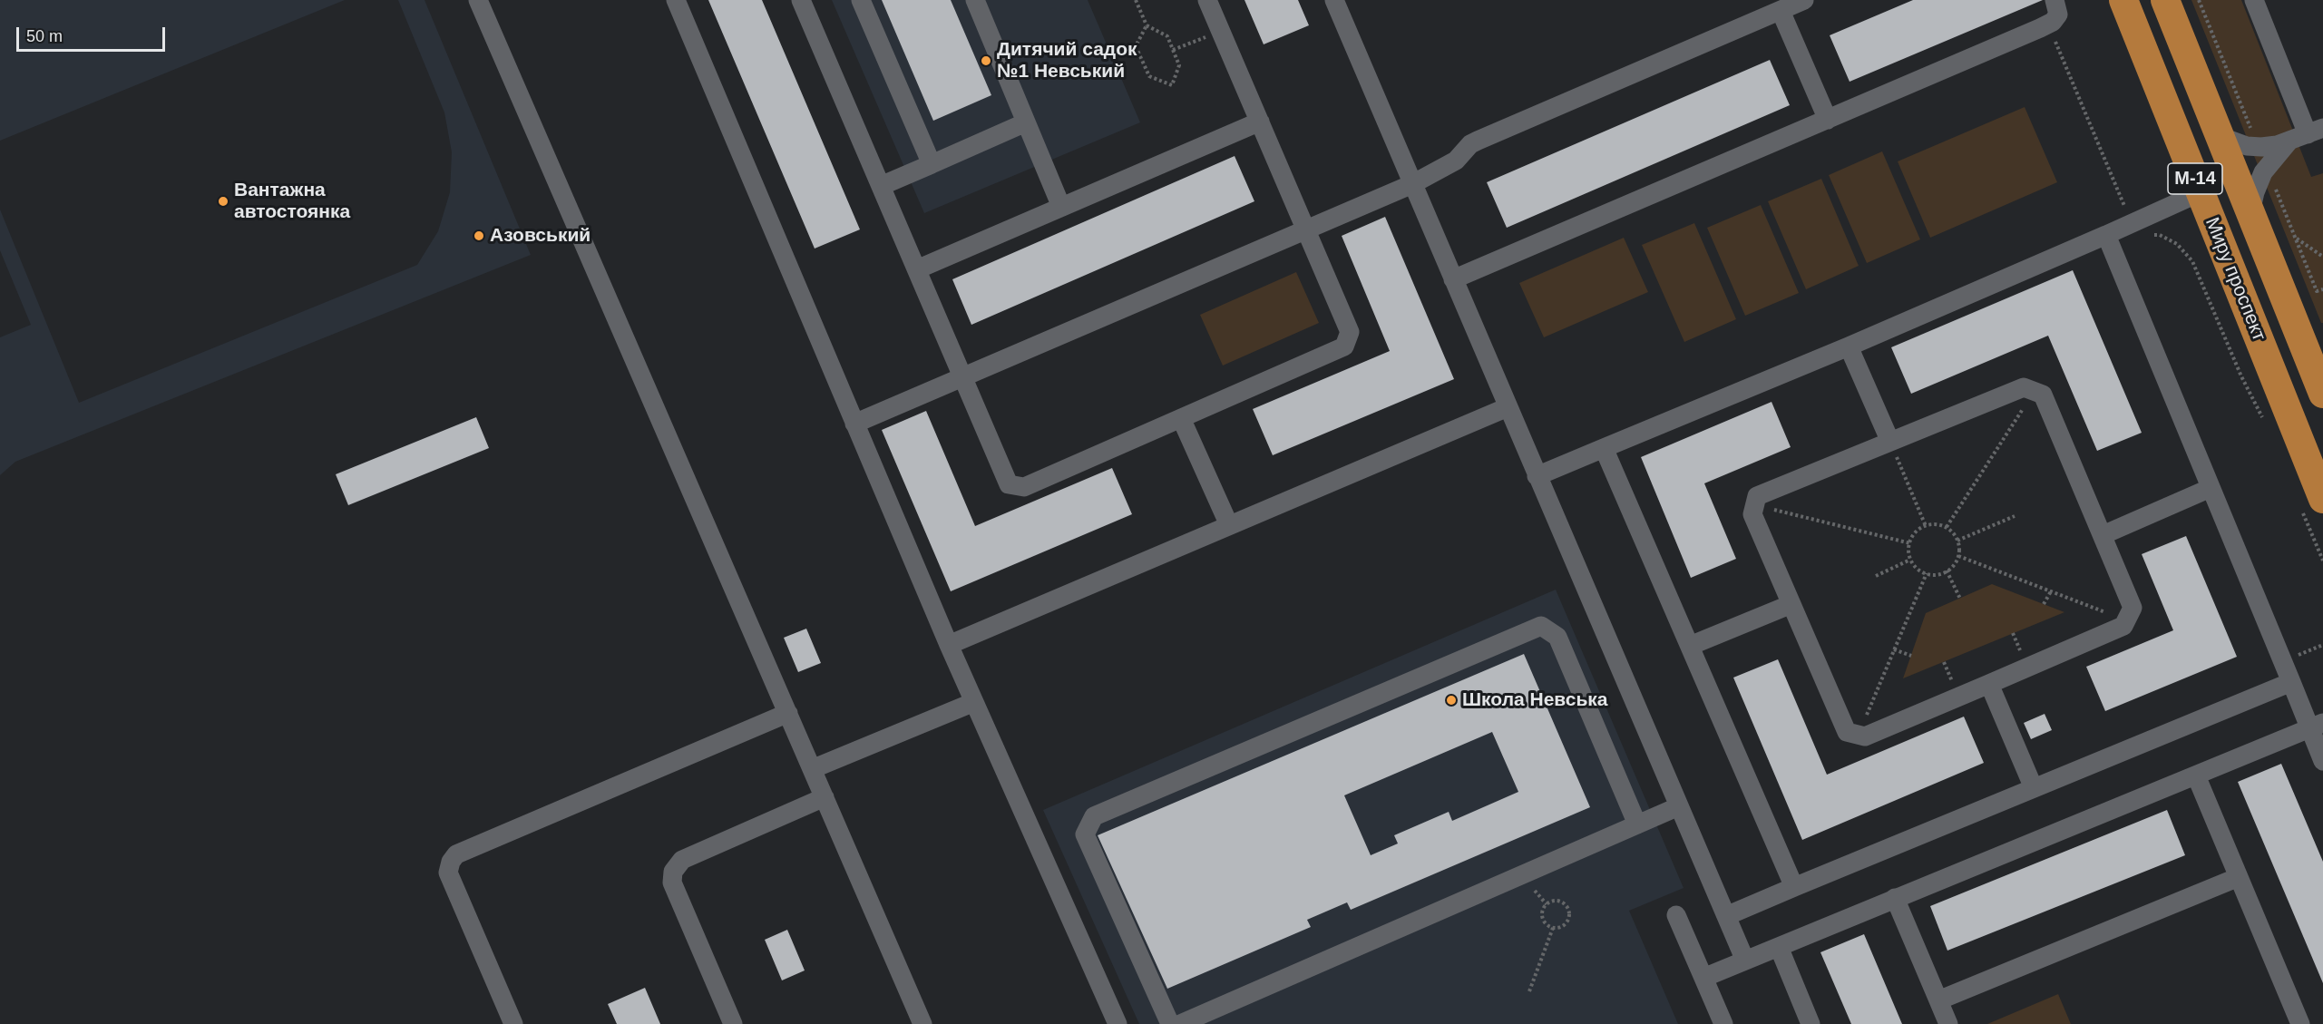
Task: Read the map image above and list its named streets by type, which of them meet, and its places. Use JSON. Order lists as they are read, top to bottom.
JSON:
{
  "streets": {
    "highway": ["М-14", "Миру проспект"]
  },
  "places": [
    "Дитячий садок №1 Невський",
    "Вантажна автостоянка",
    "Азовський",
    "Школа Невська"
  ],
  "scale_bar": "50 m"
}
